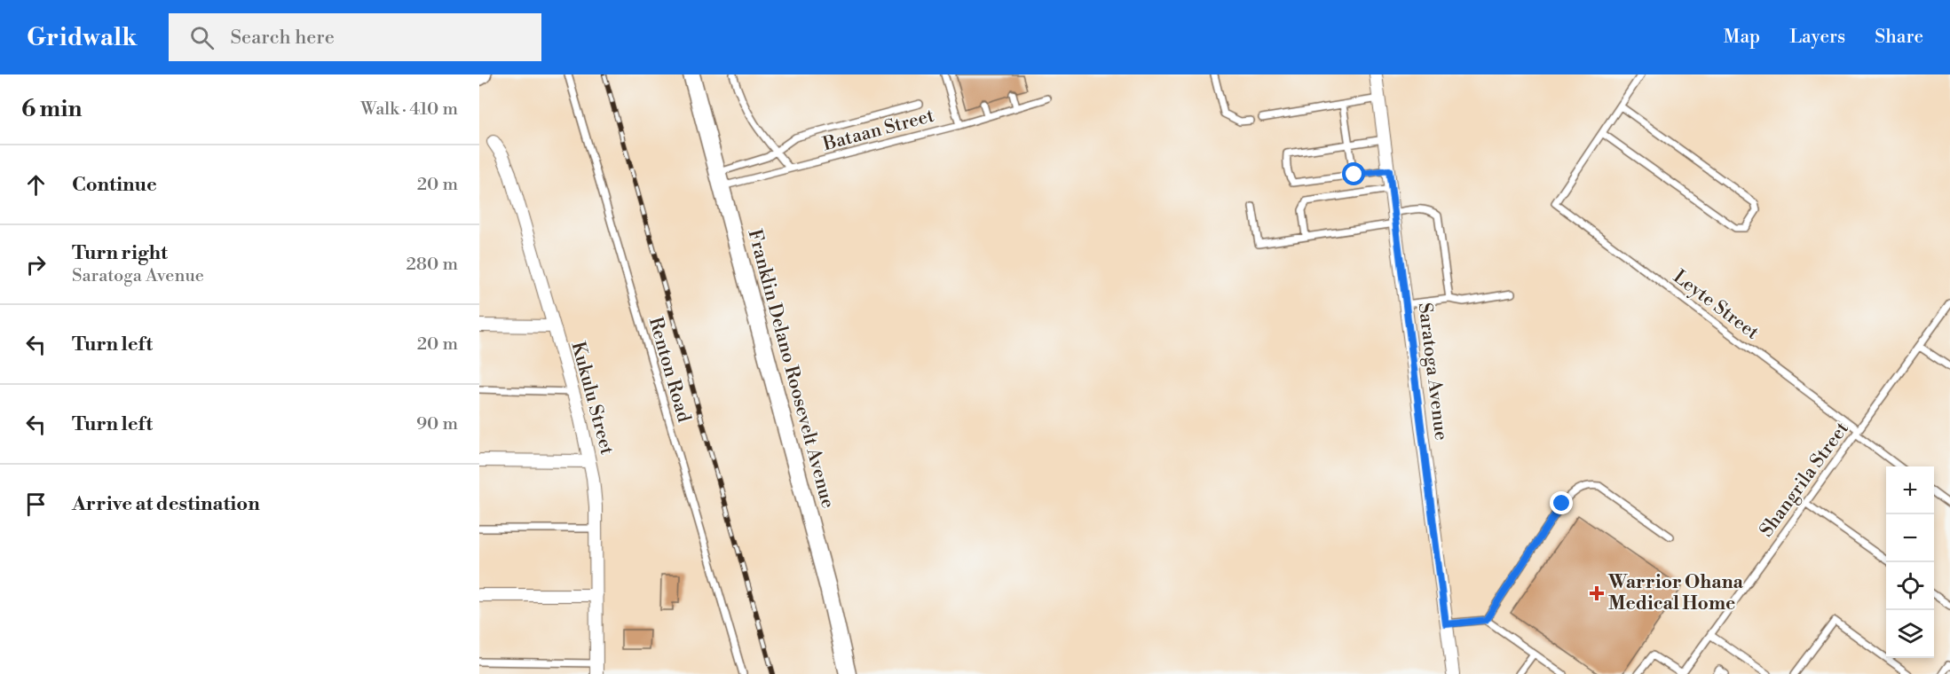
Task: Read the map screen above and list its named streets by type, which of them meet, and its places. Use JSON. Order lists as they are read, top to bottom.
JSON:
{
  "streets": {
    "main road": ["Franklin Delano Roosevelt Avenue"],
    "street": ["Saratoga Avenue", "Kukulu Street"],
    "lane": [
      "Bataan Street",
      "Leyte Street",
      "Renton Road",
      "Shangrila Street"
    ]
  },
  "crossings": [
    ["Bataan Street", "Franklin Delano Roosevelt Avenue"],
    ["Leyte Street", "Shangrila Street"]
  ],
  "places": {
    "health": ["Warrior Ohana Medical Home"]
  },
  "page": {
    "header": "Gridwalk",
    "search": "Search here",
    "nav": ["Map", "Layers", "Share"],
    "heading": ["6 min", "Walk · 410 m"],
    "list": [
      ["Continue", "20 m"],
      ["Turn right", "Saratoga Avenue", "280 m"],
      ["Turn left", "20 m"],
      ["Turn left", "90 m"],
      "Arrive at destination"
    ],
    "map_buttons": ["+", "−"]
  }
}
